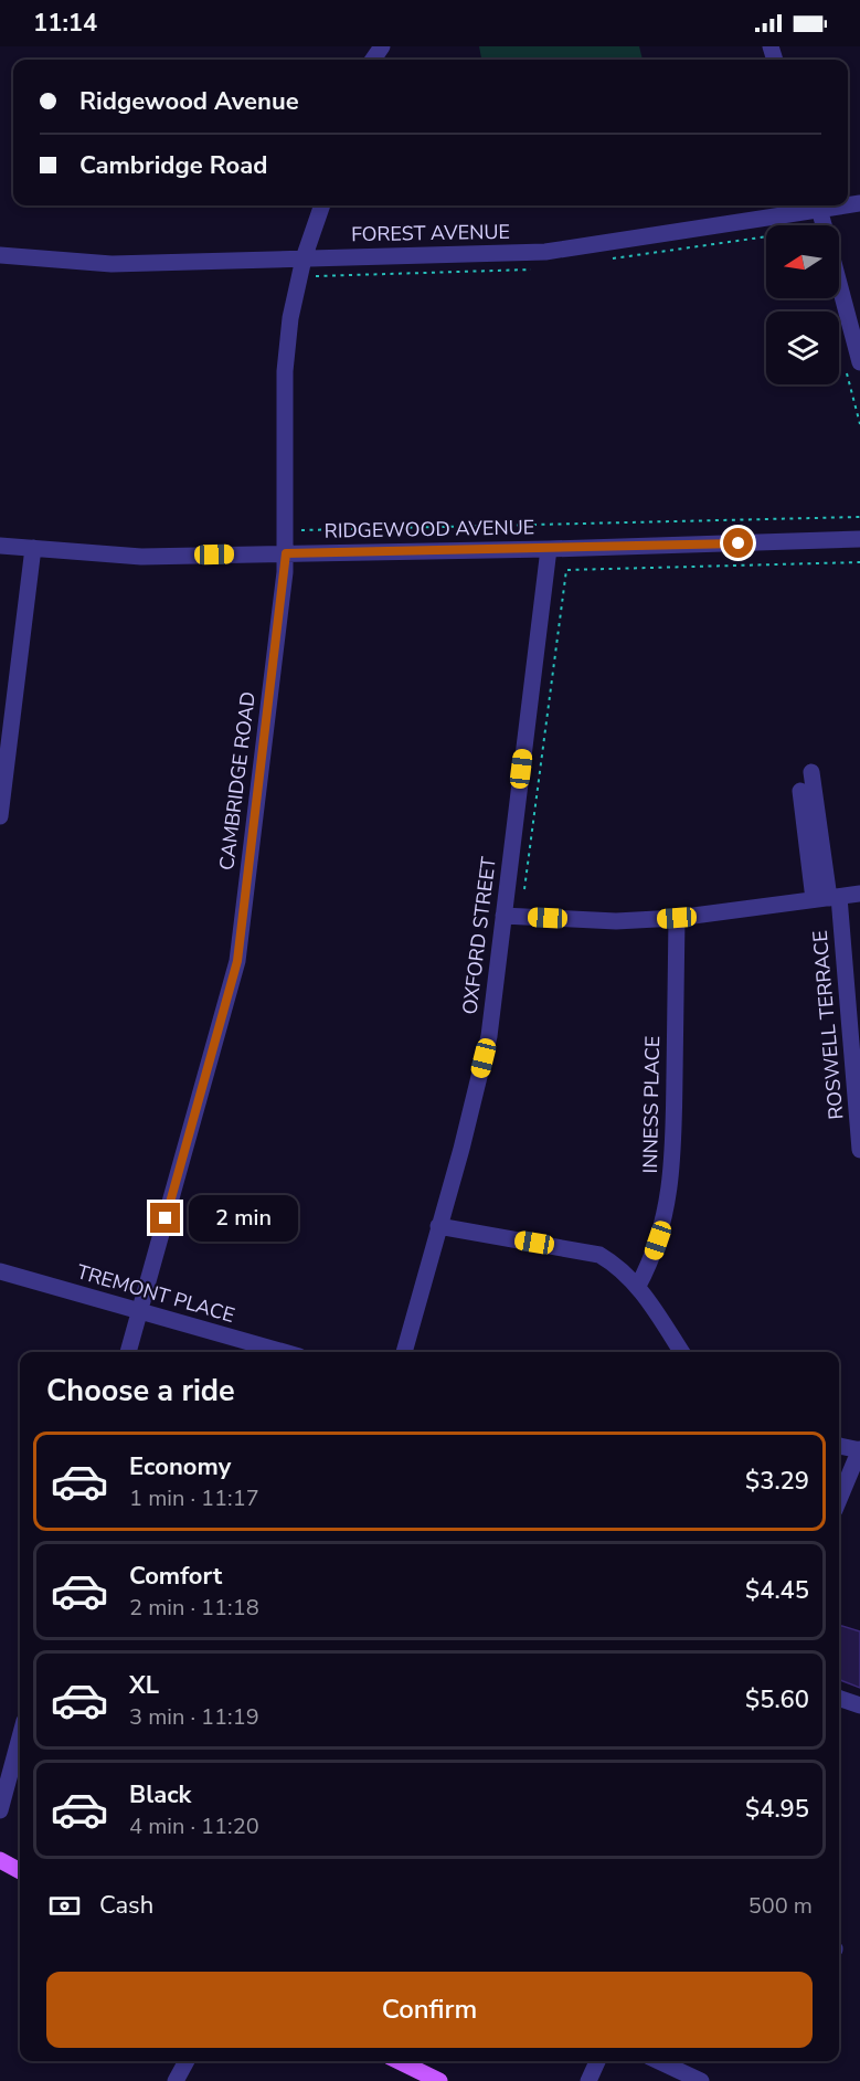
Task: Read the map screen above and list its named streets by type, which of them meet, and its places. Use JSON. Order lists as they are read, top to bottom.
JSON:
{
  "streets": {
    "street": [
      "FOREST AVENUE",
      "RIDGEWOOD AVENUE",
      "CAMBRIDGE ROAD",
      "OXFORD STREET",
      "ROSWELL TERRACE",
      "INNESS PLACE",
      "TREMONT PLACE"
    ]
  },
  "crossings": [
    ["FOREST AVENUE", "CAMBRIDGE ROAD"],
    ["RIDGEWOOD AVENUE", "CAMBRIDGE ROAD"],
    ["RIDGEWOOD AVENUE", "OXFORD STREET"],
    ["CAMBRIDGE ROAD", "TREMONT PLACE"]
  ],
  "north": "left",
  "page": {
    "status": "11:14",
    "banner": ["Ridgewood Avenue", "Cambridge Road"],
    "bubble": "2 min",
    "heading": "Choose a ride",
    "list": [
      {
        "name": "Economy",
        "note": "1 min · 11:17",
        "value": "$3.29"
      },
      {
        "name": "Comfort",
        "note": "2 min · 11:18",
        "value": "$4.45"
      },
      {
        "name": "XL",
        "note": "3 min · 11:19",
        "value": "$5.60"
      },
      {
        "name": "Black",
        "note": "4 min · 11:20",
        "value": "$4.95"
      }
    ],
    "pay": ["Cash", "500 m"],
    "buttons": "Confirm"
  }
}
